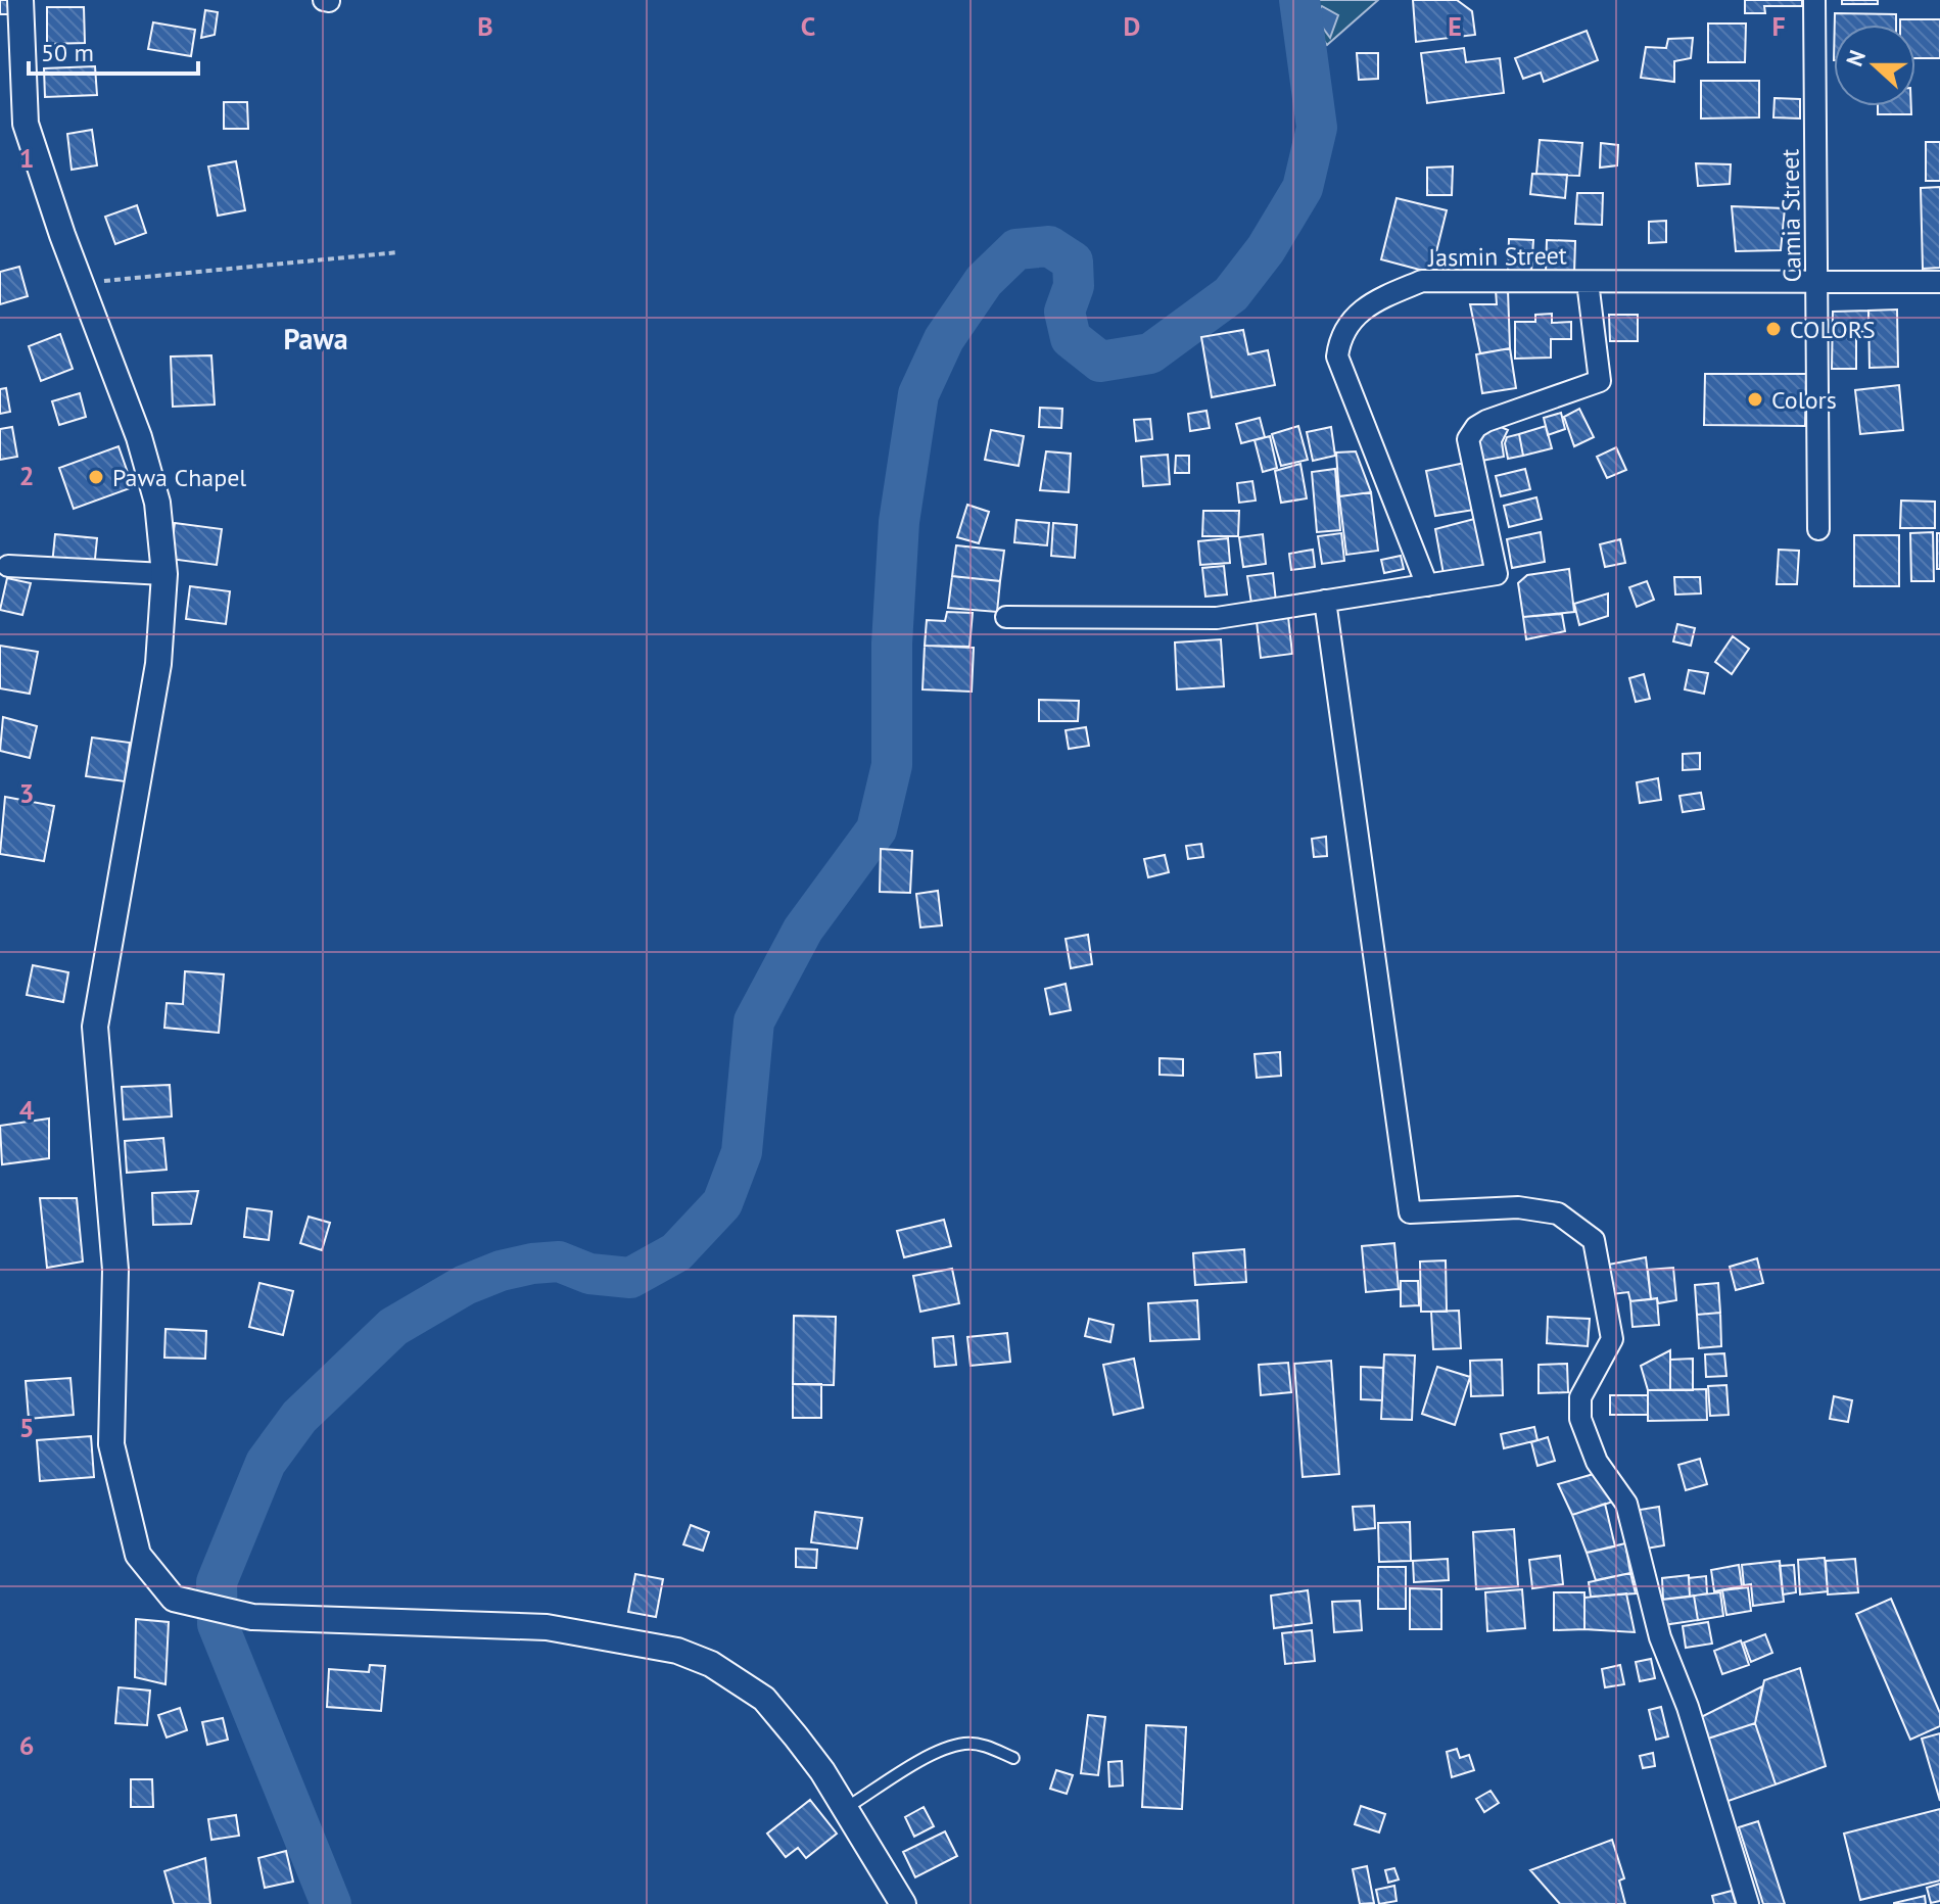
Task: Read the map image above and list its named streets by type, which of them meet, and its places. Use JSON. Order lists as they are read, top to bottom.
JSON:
{
  "streets": {
    "street": ["Camia Street", "Jasmin Street"]
  },
  "crossings": [
    ["Camia Street", "Jasmin Street"]
  ],
  "districts": ["Pawa"],
  "places": ["COLORS", "Colors", "Pawa Chapel"],
  "scale_bar": "50 m",
  "north": "left",
  "grid": {
    "columns": [
      "B",
      "C",
      "D",
      "E",
      "F"
    ],
    "rows": [
      "1",
      "2",
      "3",
      "4",
      "5",
      "6"
    ]
  }
}
